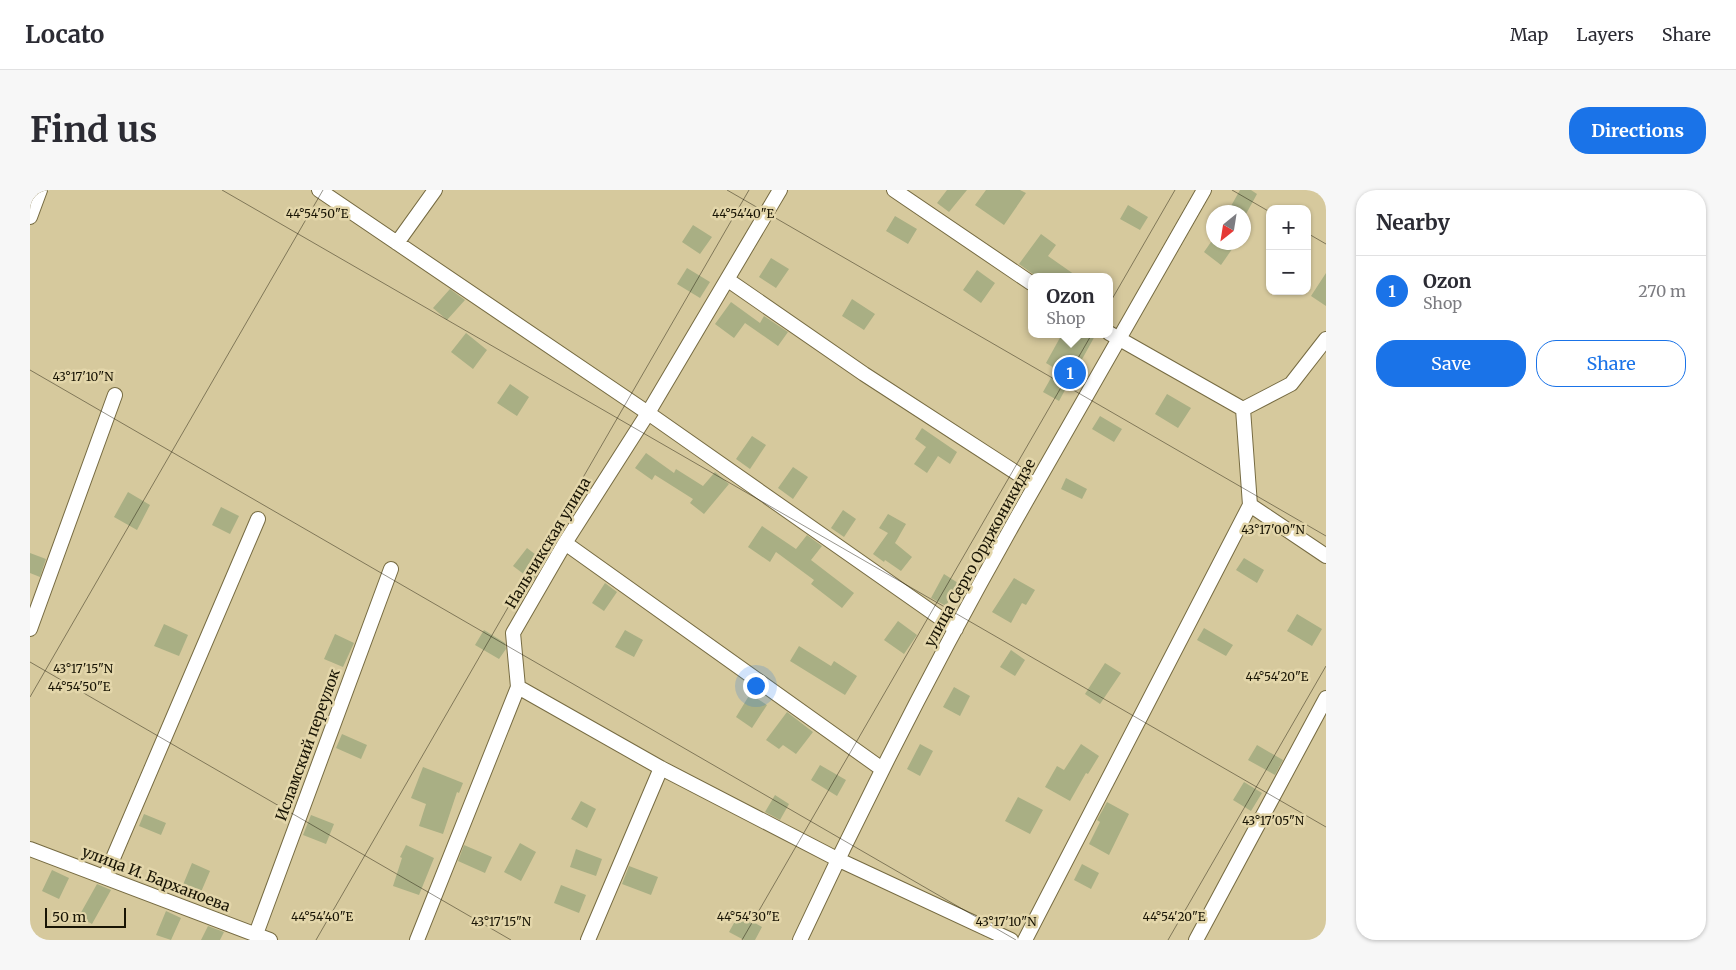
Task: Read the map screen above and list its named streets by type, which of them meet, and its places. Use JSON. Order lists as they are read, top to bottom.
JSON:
{
  "streets": {
    "street": [
      "Нальчикская улица",
      "улица Серго Орджоникидзе",
      "Исламский переулок",
      "улица И. Барханоева"
    ]
  },
  "crossings": [
    ["Исламский переулок", "улица И. Барханоева"]
  ],
  "scale_bar": "50 m",
  "north": "bottom left",
  "page": {
    "header": "Locato",
    "nav": ["Map", "Layers", "Share"],
    "buttons": [
      "Directions",
      ["Save", "Share"]
    ],
    "title": "Find us",
    "heading": "Nearby",
    "map_buttons": ["+", "−"],
    "list": [
      {
        "mark": "1",
        "name": "Ozon",
        "note": "Shop",
        "value": "270 m"
      }
    ],
    "popup": ["Ozon", "Shop"],
    "pins": "1",
    "scale": "50 m"
  },
  "coordinates": [
    "44°54'50\"E",
    "44°54'40\"E",
    "43°17'10\"N",
    "43°17'00\"N",
    "43°17'15\"N",
    "44°54'20\"E",
    "43°17'05\"N",
    "44°54'30\"E"
  ]
}
